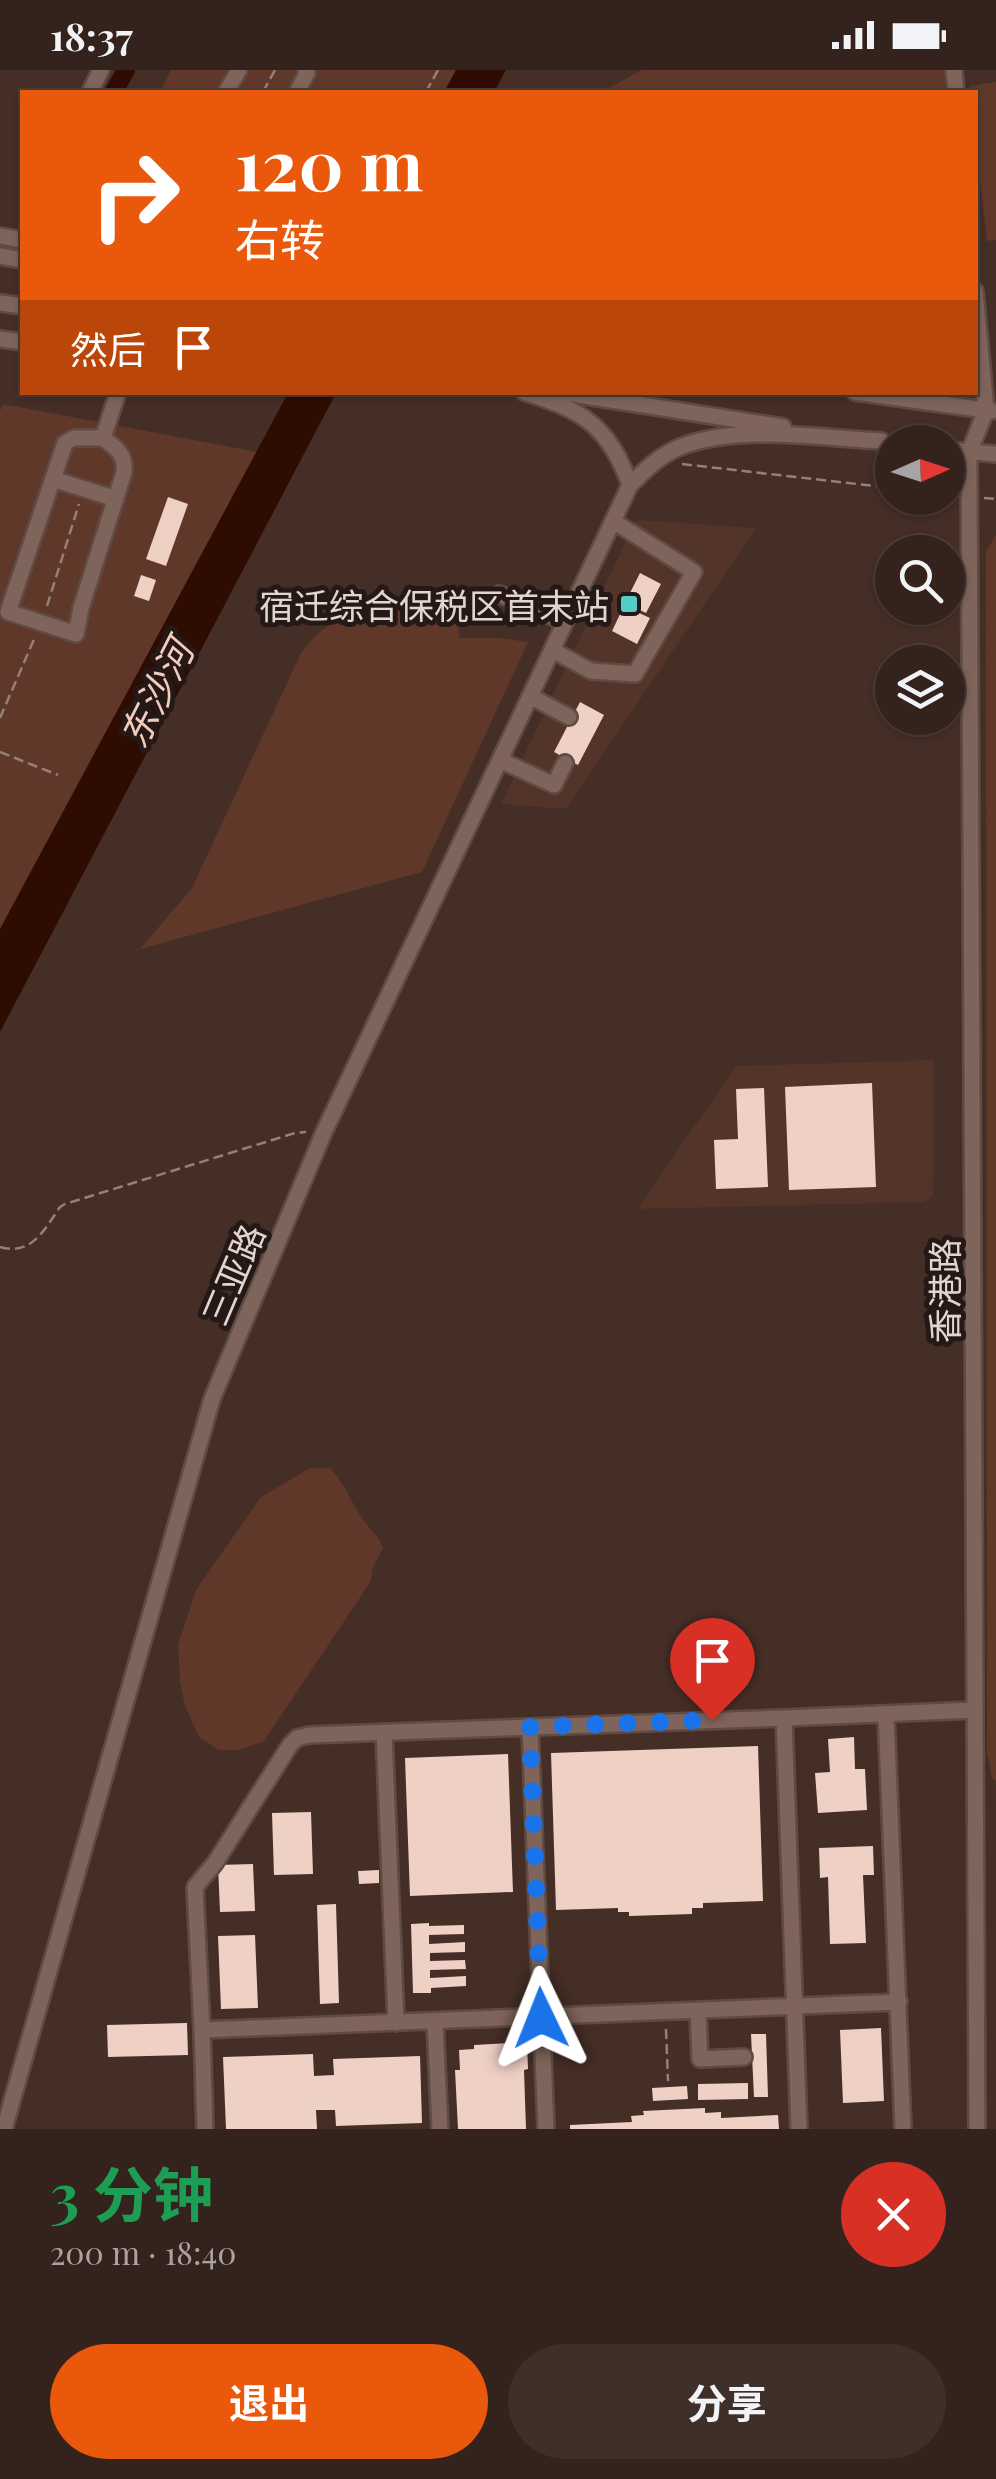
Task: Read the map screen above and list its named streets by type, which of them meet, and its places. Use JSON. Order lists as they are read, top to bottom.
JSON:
{
  "streets": {
    "street": ["三亚路", "香港路"]
  },
  "water": ["东沙河"],
  "places": {
    "transit": ["宿迁综合保税区首末站"]
  },
  "north": "right",
  "page": {
    "status": "18:37",
    "turn": ["120 m", "右转"],
    "then": "然后",
    "heading": ["3 分钟", "200 m · 18:40"],
    "buttons": ["退出", "分享"]
  }
}
